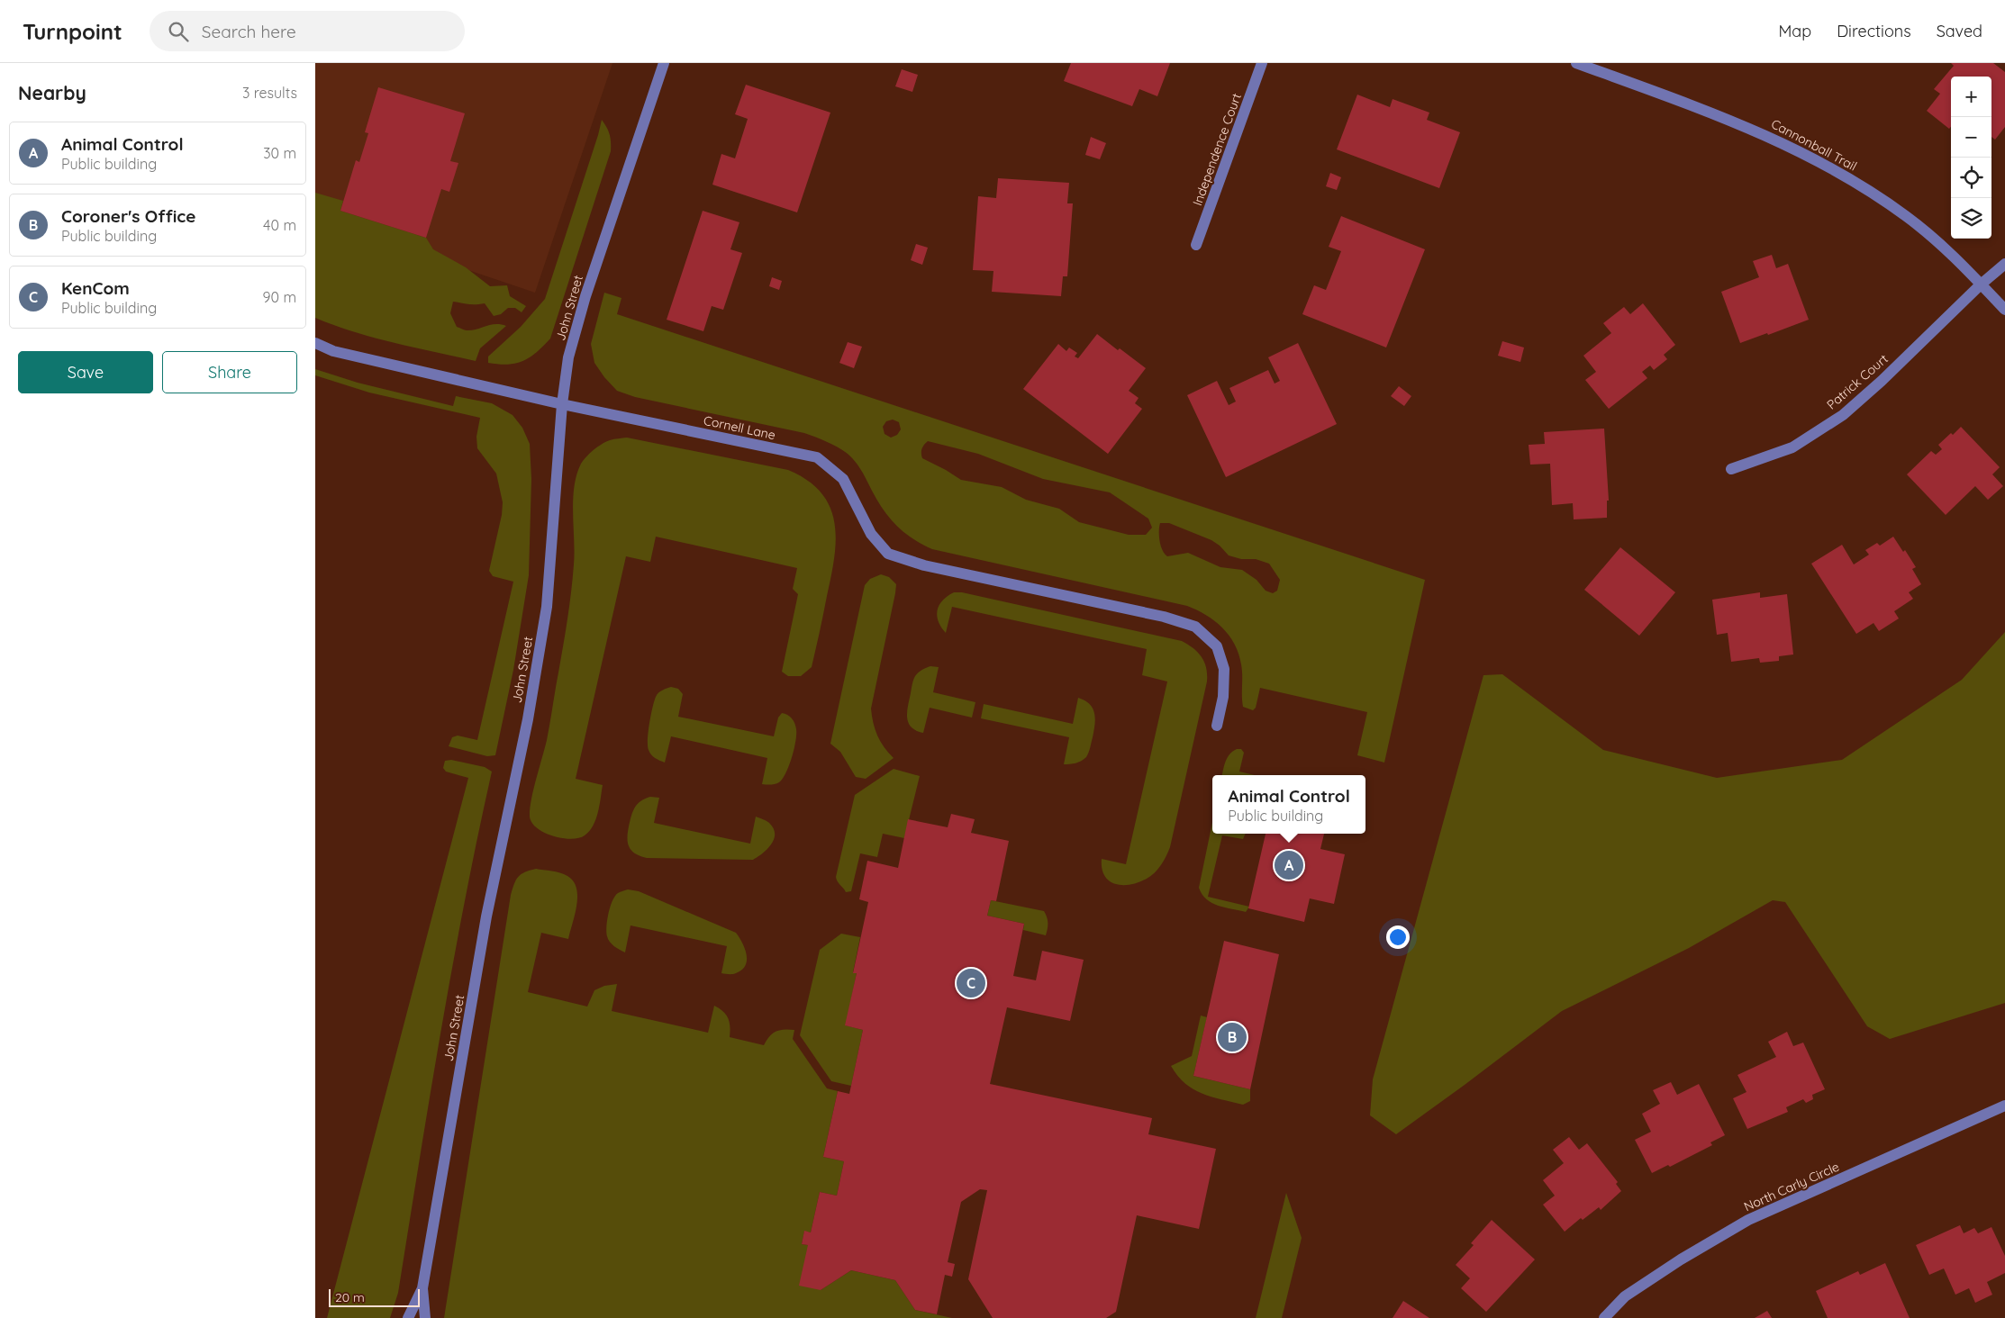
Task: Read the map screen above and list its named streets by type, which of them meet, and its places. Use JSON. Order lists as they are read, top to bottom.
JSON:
{
  "streets": {
    "street": [
      "Cannonball Trail",
      "Independence Court",
      "John Street",
      "Patrick Court",
      "Cornell Lane",
      "North Carly Circle"
    ]
  },
  "crossings": [
    ["Cannonball Trail", "Patrick Court"],
    ["John Street", "Cornell Lane"]
  ],
  "scale_bar": "20 m",
  "page": {
    "header": "Turnpoint",
    "search": "Search here",
    "nav": ["Map", "Directions", "Saved"],
    "heading": ["Nearby", "3 results"],
    "map_buttons": ["+", "−"],
    "list": [
      {
        "mark": "A",
        "name": "Animal Control",
        "note": "Public building",
        "value": "30 m"
      },
      {
        "mark": "B",
        "name": "Coroner's Office",
        "note": "Public building",
        "value": "40 m"
      },
      {
        "mark": "C",
        "name": "KenCom",
        "note": "Public building",
        "value": "90 m"
      }
    ],
    "buttons": ["Save", "Share"],
    "popup": ["Animal Control", "Public building"],
    "pins": ["A", "C", "B"],
    "scale": "20 m"
  }
}
